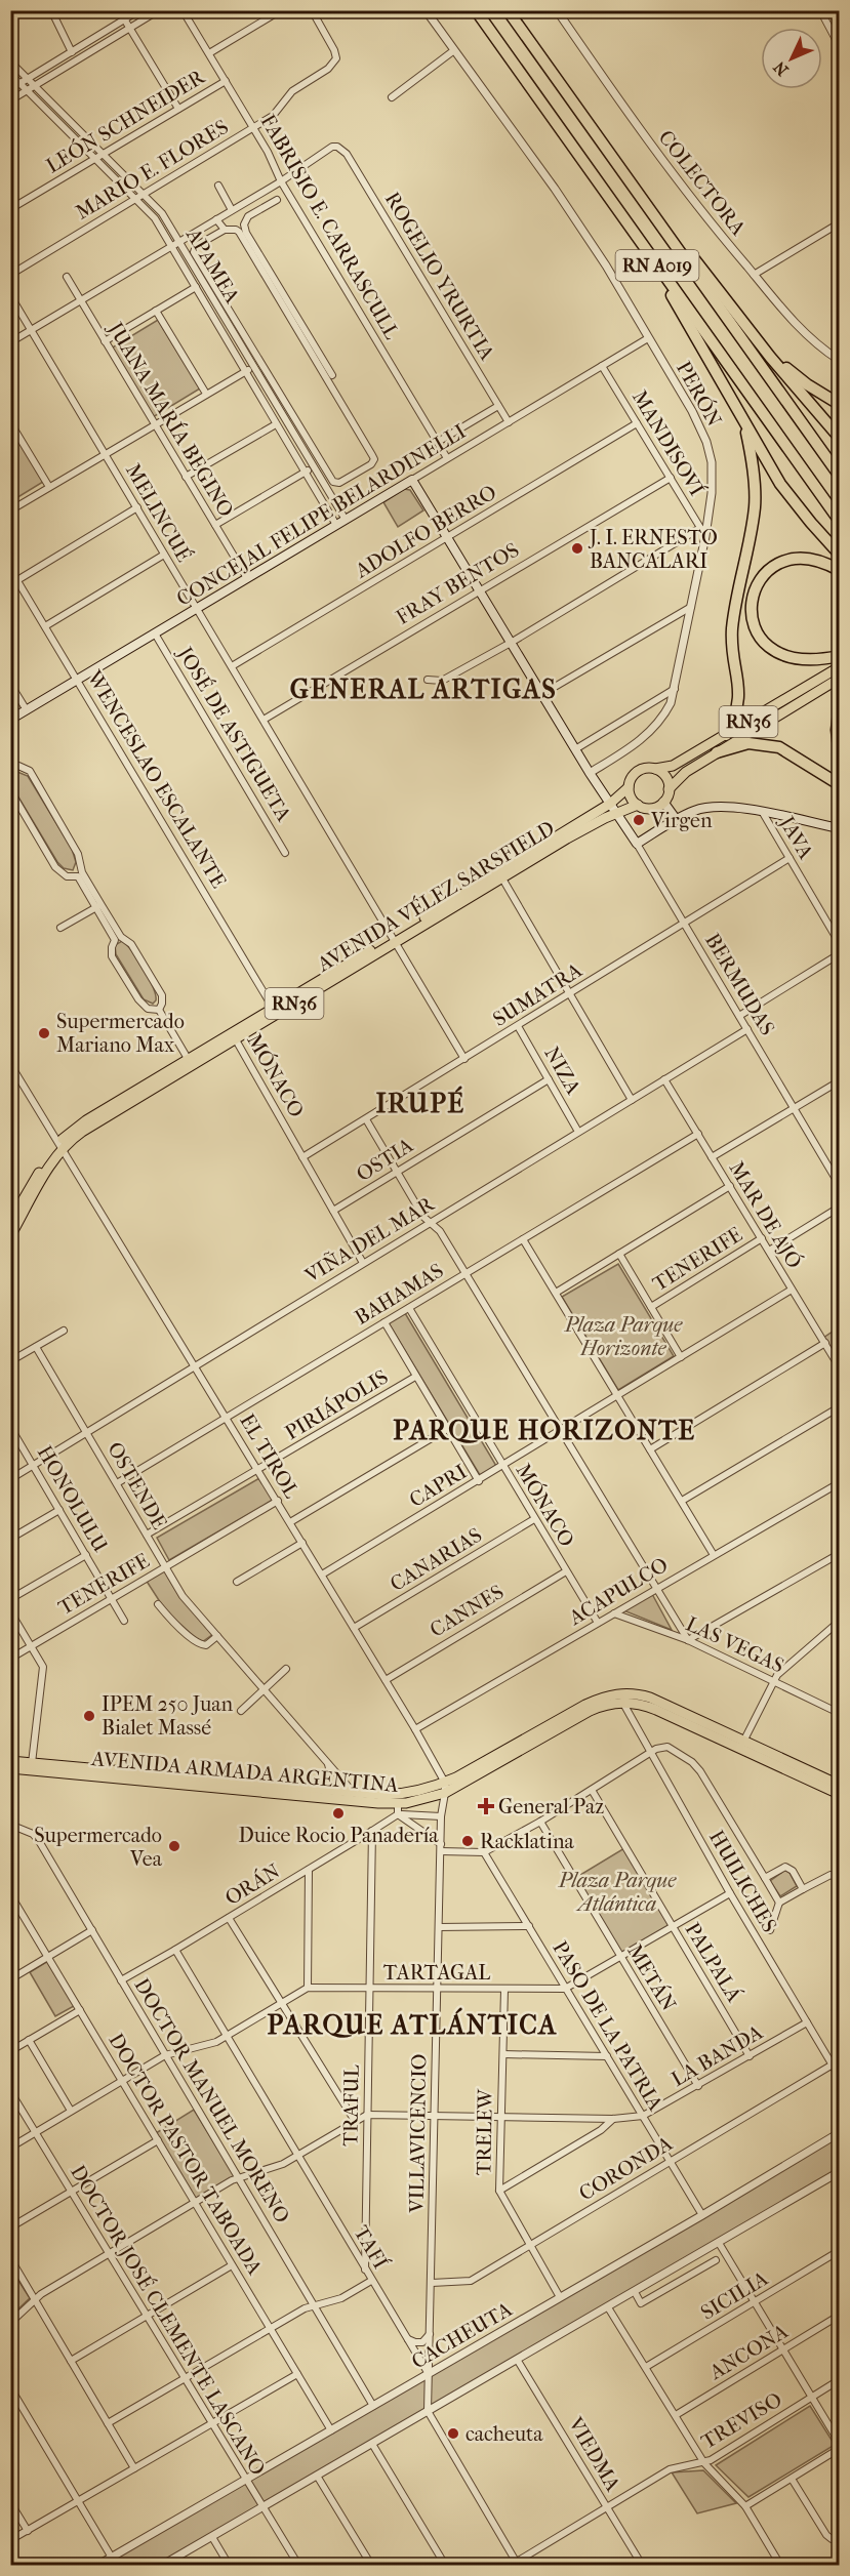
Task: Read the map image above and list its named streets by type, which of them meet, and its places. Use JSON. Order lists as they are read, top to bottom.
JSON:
{
  "streets": {
    "highway": ["RN A019"],
    "main road": [
      "CONCEJAL FELIPE BELARDINELLI",
      "RN36",
      "AVENIDA VÉLEZ SARSFIELD",
      "BERMUDAS",
      "AVENIDA ARMADA ARGENTINA"
    ],
    "street": [
      "LEÓN SCHNEIDER",
      "MARIO E. FLORES",
      "COLECTORA",
      "FABRISIO E. CARRASCULL",
      "APAMEA",
      "ROGELIO YRURTIA",
      "PERÓN",
      "JUANA MARÍA BEGINO",
      "MANDISOVÍ",
      "MELINCUÉ",
      "ADOLFO BERRO",
      "FRAY BENTOS",
      "JOSÉ DE ASTIGUETA",
      "WENCESLAO ESCALANTE",
      "JAVA",
      "SUMATRA",
      "NIZA",
      "MÓNACO",
      "OSTIA",
      "MAR DE AJÓ",
      "VIÑA DEL MAR",
      "TENERIFE",
      "BAHAMAS",
      "PIRIÁPOLIS",
      "EL TIROL",
      "OSTENDE",
      "CAPRI",
      "HONOLULU",
      "CANARIAS",
      "ACAPULCO",
      "CANNES",
      "LAS VEGAS",
      "HUILICHES",
      "ORÁN",
      "PALPALÁ",
      "TARTAGAL",
      "METÁN",
      "PASO DE LA PATRIA",
      "LA BANDA",
      "DOCTOR MANUEL MORENO",
      "TRAFUL",
      "TRELEW",
      "VILLAVICENCIO",
      "DOCTOR PASTOR TABOADA",
      "CORONDA",
      "TAFÍ",
      "SICILIA",
      "DOCTOR JOSÉ CLEMENTE LASCANO",
      "CACHEUTA",
      "ANCONA",
      "TREVISO",
      "VIEDMA"
    ]
  },
  "crossings": [
    ["LEÓN SCHNEIDER", "FABRISIO E. CARRASCULL"],
    ["LEÓN SCHNEIDER", "APAMEA"],
    ["MARIO E. FLORES", "FABRISIO E. CARRASCULL"],
    ["MARIO E. FLORES", "APAMEA"],
    ["FABRISIO E. CARRASCULL", "ROGELIO YRURTIA"],
    ["FABRISIO E. CARRASCULL", "CONCEJAL FELIPE BELARDINELLI"],
    ["APAMEA", "CONCEJAL FELIPE BELARDINELLI"],
    ["ROGELIO YRURTIA", "CONCEJAL FELIPE BELARDINELLI"],
    ["PERÓN", "MANDISOVÍ"],
    ["PERÓN", "CONCEJAL FELIPE BELARDINELLI"],
    ["PERÓN", "BERMUDAS"],
    ["JUANA MARÍA BEGINO", "CONCEJAL FELIPE BELARDINELLI"],
    ["MANDISOVÍ", "CONCEJAL FELIPE BELARDINELLI"],
    ["MANDISOVÍ", "ADOLFO BERRO"],
    ["MANDISOVÍ", "FRAY BENTOS"],
    ["MELINCUÉ", "CONCEJAL FELIPE BELARDINELLI"],
    ["MELINCUÉ", "ADOLFO BERRO"],
    ["MELINCUÉ", "FRAY BENTOS"],
    ["MELINCUÉ", "AVENIDA VÉLEZ SARSFIELD"],
    ["MELINCUÉ", "SUMATRA"],
    ["CONCEJAL FELIPE BELARDINELLI", "JOSÉ DE ASTIGUETA"],
    ["CONCEJAL FELIPE BELARDINELLI", "WENCESLAO ESCALANTE"],
    ["CONCEJAL FELIPE BELARDINELLI", "BERMUDAS"],
    ["ADOLFO BERRO", "BERMUDAS"],
    ["FRAY BENTOS", "BERMUDAS"],
    ["RN36", "AVENIDA VÉLEZ SARSFIELD"],
    ["WENCESLAO ESCALANTE", "AVENIDA VÉLEZ SARSFIELD"],
    ["JAVA", "SUMATRA"],
    ["AVENIDA VÉLEZ SARSFIELD", "BERMUDAS"],
    ["AVENIDA VÉLEZ SARSFIELD", "MÓNACO"],
    ["AVENIDA VÉLEZ SARSFIELD", "EL TIROL"],
    ["BERMUDAS", "SUMATRA"],
    ["BERMUDAS", "VIÑA DEL MAR"],
    ["SUMATRA", "NIZA"],
    ["SUMATRA", "MÓNACO"],
    ["NIZA", "OSTIA"],
    ["NIZA", "VIÑA DEL MAR"],
    ["MÓNACO", "OSTIA"],
    ["MÓNACO", "VIÑA DEL MAR"],
    ["MÓNACO", "BAHAMAS"],
    ["MÓNACO", "CAPRI"],
    ["MÓNACO", "CANARIAS"],
    ["MÓNACO", "ACAPULCO"],
    ["MÓNACO", "CANNES"],
    ["MAR DE AJÓ", "VIÑA DEL MAR"],
    ["MAR DE AJÓ", "TENERIFE"],
    ["MAR DE AJÓ", "BAHAMAS"],
    ["MAR DE AJÓ", "CAPRI"],
    ["VIÑA DEL MAR", "EL TIROL"],
    ["VIÑA DEL MAR", "OSTENDE"],
    ["VIÑA DEL MAR", "HONOLULU"],
    ["TENERIFE", "EL TIROL"],
    ["TENERIFE", "OSTENDE"],
    ["TENERIFE", "HONOLULU"],
    ["BAHAMAS", "EL TIROL"],
    ["BAHAMAS", "OSTENDE"],
    ["PIRIÁPOLIS", "EL TIROL"],
    ["PIRIÁPOLIS", "OSTENDE"],
    ["EL TIROL", "CAPRI"],
    ["EL TIROL", "CANARIAS"],
    ["EL TIROL", "ACAPULCO"],
    ["EL TIROL", "CANNES"],
    ["EL TIROL", "AVENIDA ARMADA ARGENTINA"],
    ["EL TIROL", "VILLAVICENCIO"],
    ["OSTENDE", "AVENIDA ARMADA ARGENTINA"],
    ["ACAPULCO", "LAS VEGAS"],
    ["AVENIDA ARMADA ARGENTINA", "HUILICHES"],
    ["AVENIDA ARMADA ARGENTINA", "ORÁN"],
    ["AVENIDA ARMADA ARGENTINA", "VILLAVICENCIO"],
    ["HUILICHES", "LA BANDA"],
    ["HUILICHES", "CORONDA"],
    ["ORÁN", "DOCTOR MANUEL MORENO"],
    ["ORÁN", "TRAFUL"],
    ["ORÁN", "TAFÍ"],
    ["PALPALÁ", "LA BANDA"],
    ["TARTAGAL", "PASO DE LA PATRIA"],
    ["TARTAGAL", "TRAFUL"],
    ["TARTAGAL", "TRELEW"],
    ["TARTAGAL", "VILLAVICENCIO"],
    ["METÁN", "LA BANDA"],
    ["PASO DE LA PATRIA", "LA BANDA"],
    ["PASO DE LA PATRIA", "CORONDA"],
    ["PASO DE LA PATRIA", "CACHEUTA"],
    ["DOCTOR MANUEL MORENO", "CACHEUTA"],
    ["TRAFUL", "TAFÍ"],
    ["TRELEW", "CORONDA"],
    ["TRELEW", "CACHEUTA"],
    ["VILLAVICENCIO", "CORONDA"],
    ["VILLAVICENCIO", "TAFÍ"],
    ["VILLAVICENCIO", "CACHEUTA"],
    ["DOCTOR PASTOR TABOADA", "CACHEUTA"],
    ["TAFÍ", "CACHEUTA"],
    ["DOCTOR JOSÉ CLEMENTE LASCANO", "CACHEUTA"],
    ["TREVISO", "VIEDMA"]
  ],
  "districts": [
    "GENERAL ARTIGAS",
    "IRUPÉ",
    "PARQUE HORIZONTE",
    "PARQUE ATLÁNTICA"
  ],
  "parks": ["Plaza Parque Horizonte", "Plaza Parque Atlántica"],
  "places": {
    "other": [
      "J. I. ERNESTO BANCALARI",
      "Virgen",
      "Supermercado Mariano Max",
      "IPEM 250 Juan Bialet Massé",
      "Duice Rocio Panadería",
      "Racklatina",
      "Supermercado Vea",
      "cacheuta"
    ],
    "health": ["General Paz"]
  },
  "north": "bottom left"
}
